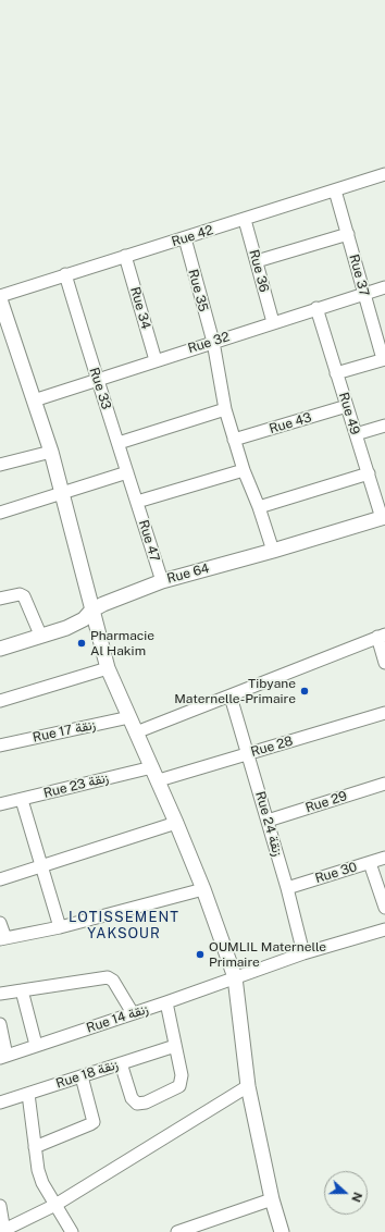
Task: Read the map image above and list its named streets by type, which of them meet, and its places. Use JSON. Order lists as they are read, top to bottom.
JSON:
{
  "streets": {
    "street": [
      "Rue 42",
      "Rue 36",
      "Rue 37",
      "Rue 35",
      "Rue 34",
      "Rue 32",
      "Rue 33",
      "Rue 49",
      "Rue 43",
      "Rue 47",
      "Rue 64",
      "Rue 17 زنقة",
      "Rue 28",
      "Rue 23 زنقة",
      "Rue 29",
      "Rue 24 زنقة",
      "Rue 30",
      "Rue 14 زنقة",
      "Rue 18 زنقة"
    ]
  },
  "crossings": [
    ["Rue 42", "Rue 36"],
    ["Rue 42", "Rue 37"],
    ["Rue 42", "Rue 35"],
    ["Rue 42", "Rue 34"],
    ["Rue 42", "Rue 33"],
    ["Rue 36", "Rue 32"],
    ["Rue 37", "Rue 32"],
    ["Rue 35", "Rue 32"],
    ["Rue 35", "Rue 43"],
    ["Rue 35", "Rue 64"],
    ["Rue 34", "Rue 32"],
    ["Rue 32", "Rue 33"],
    ["Rue 32", "Rue 49"],
    ["Rue 33", "Rue 47"],
    ["Rue 49", "Rue 43"],
    ["Rue 49", "Rue 64"],
    ["Rue 47", "Rue 64"],
    ["Rue 28", "Rue 24 زنقة"],
    ["Rue 29", "Rue 24 زنقة"],
    ["Rue 24 زنقة", "Rue 30"],
    ["Rue 24 زنقة", "Rue 14 زنقة"]
  ],
  "districts": ["LOTISSEMENT YAKSOUR"],
  "places": ["Pharmacie Al Hakim", "Tibyane Maternelle-Primaire", "OUMLIL Maternelle Primaire"],
  "north": "right"
}
